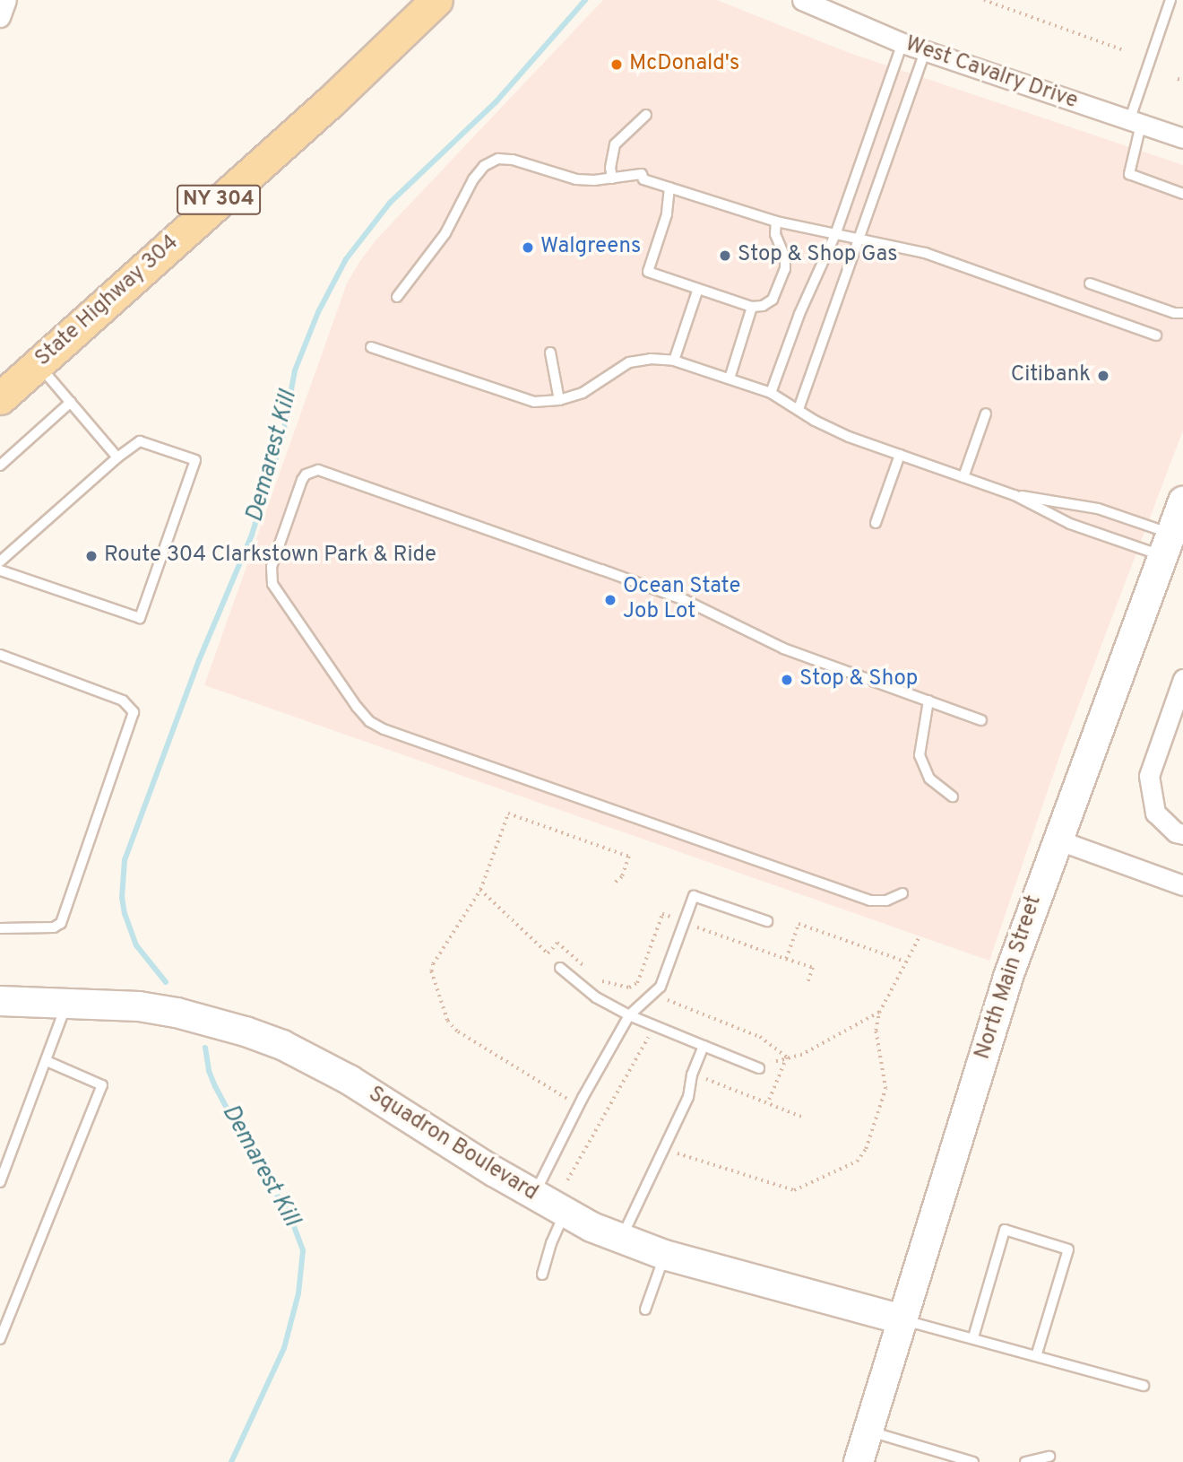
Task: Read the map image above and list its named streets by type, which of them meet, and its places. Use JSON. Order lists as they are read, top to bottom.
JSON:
{
  "streets": {
    "main road": ["NY 304", "State Highway 304"],
    "street": ["West Cavalry Drive", "North Main Street", "Squadron Boulevard"]
  },
  "crossings": [
    ["North Main Street", "Squadron Boulevard"]
  ],
  "water": ["Demarest Kill"],
  "places": [
    "McDonald's",
    "Walgreens",
    "Stop & Shop Gas",
    "Citibank",
    "Route 304 Clarkstown Park & Ride",
    "Ocean State Job Lot",
    "Stop & Shop"
  ]
}
